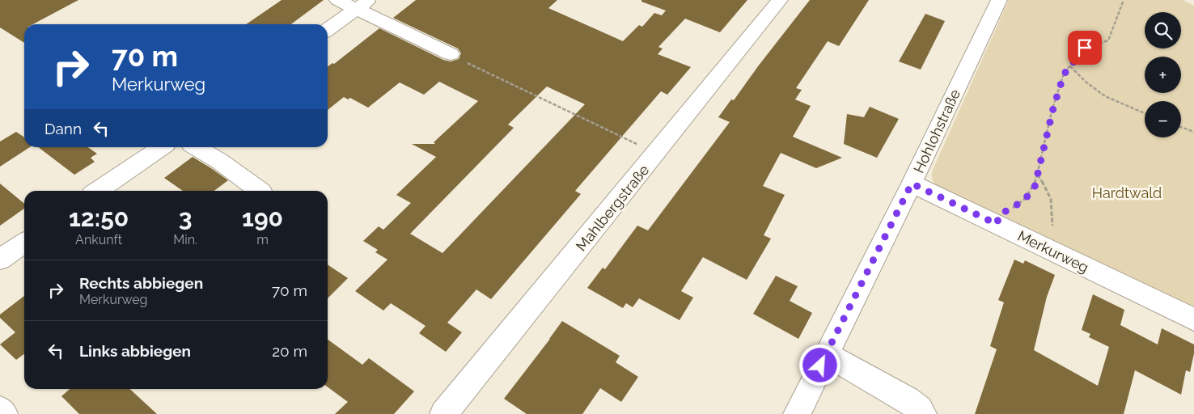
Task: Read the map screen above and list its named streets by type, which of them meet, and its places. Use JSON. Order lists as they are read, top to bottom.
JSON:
{
  "streets": {
    "street": ["Hohlohstraße", "Mahlbergstraße", "Merkurweg"]
  },
  "crossings": [
    ["Hohlohstraße", "Merkurweg"]
  ],
  "parks": ["Hardtwald"],
  "page": {
    "map_buttons": ["+", "−"],
    "turn": ["70 m", "Merkurweg"],
    "then": "Dann",
    "eta": [
      "12:50",
      "Ankunft",
      "3",
      "Min.",
      "190",
      "m"
    ],
    "list": [
      {
        "name": "Rechts abbiegen",
        "note": "Merkurweg",
        "value": "70 m"
      },
      {
        "name": "Links abbiegen",
        "value": "20 m"
      }
    ]
  }
}
